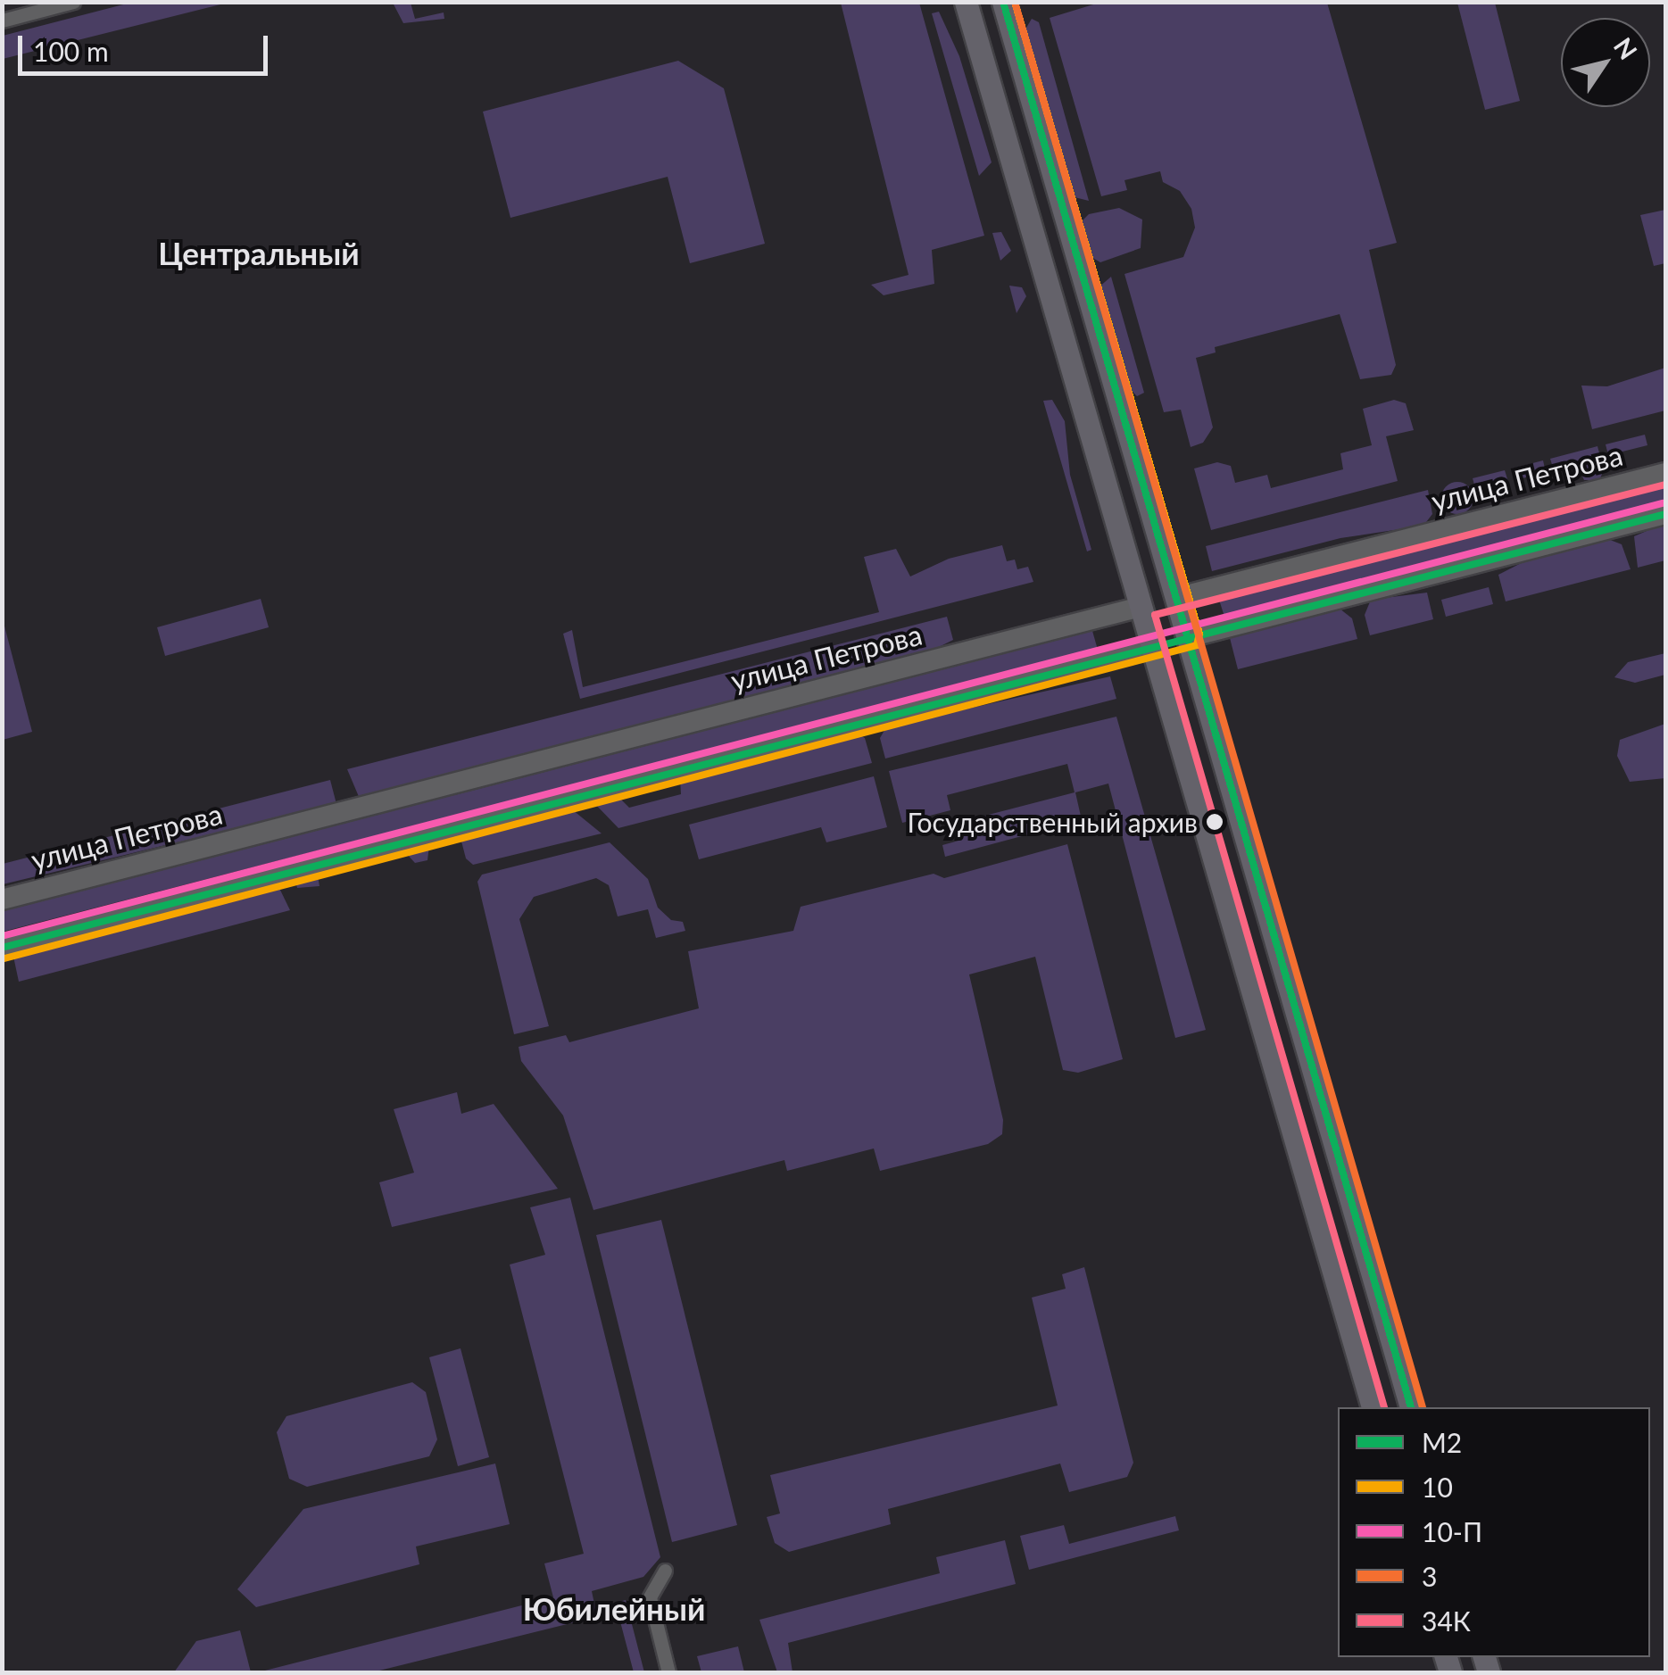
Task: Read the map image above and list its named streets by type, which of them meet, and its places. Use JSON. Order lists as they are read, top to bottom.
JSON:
{
  "streets": {
    "main road": ["улица Петрова"]
  },
  "districts": ["Центральный", "Юбилейный"],
  "places": ["Государственный архив"],
  "lines": [
    "transit line М2",
    "transit line 10",
    "transit line 3",
    "transit line 34К",
    "transit line 10-П"
  ],
  "legend": [
    "М2",
    "10",
    "10-П",
    "3",
    "34К"
  ],
  "scale_bar": "100 m",
  "north": "top right"
}
